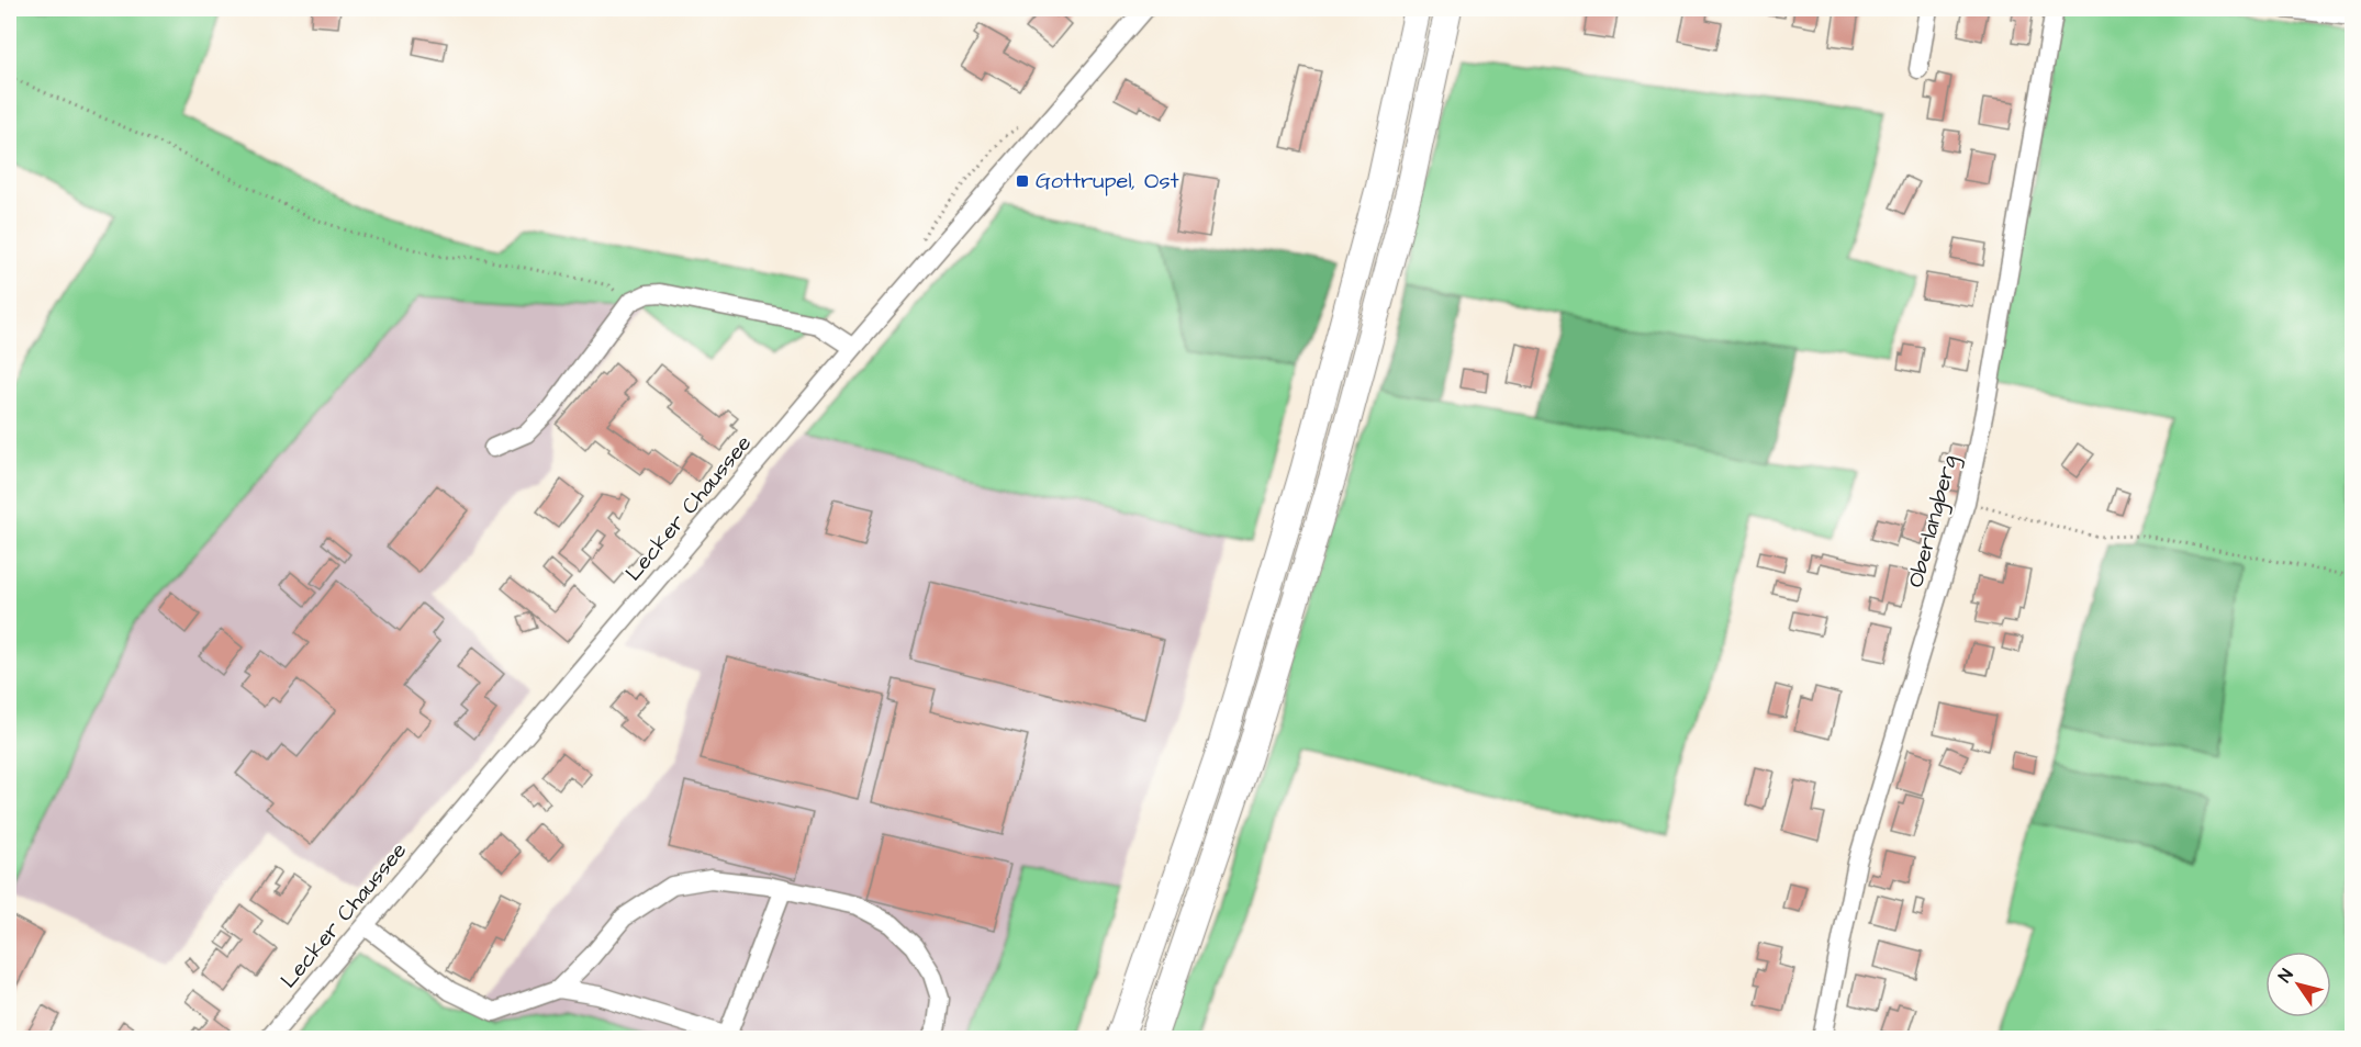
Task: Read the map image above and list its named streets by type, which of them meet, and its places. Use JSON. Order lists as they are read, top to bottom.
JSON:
{
  "streets": {
    "street": ["Lecker Chaussee", "Oberlangberg"]
  },
  "places": {
    "transit": ["Gottrupel, Ost"]
  },
  "north": "top left"
}
